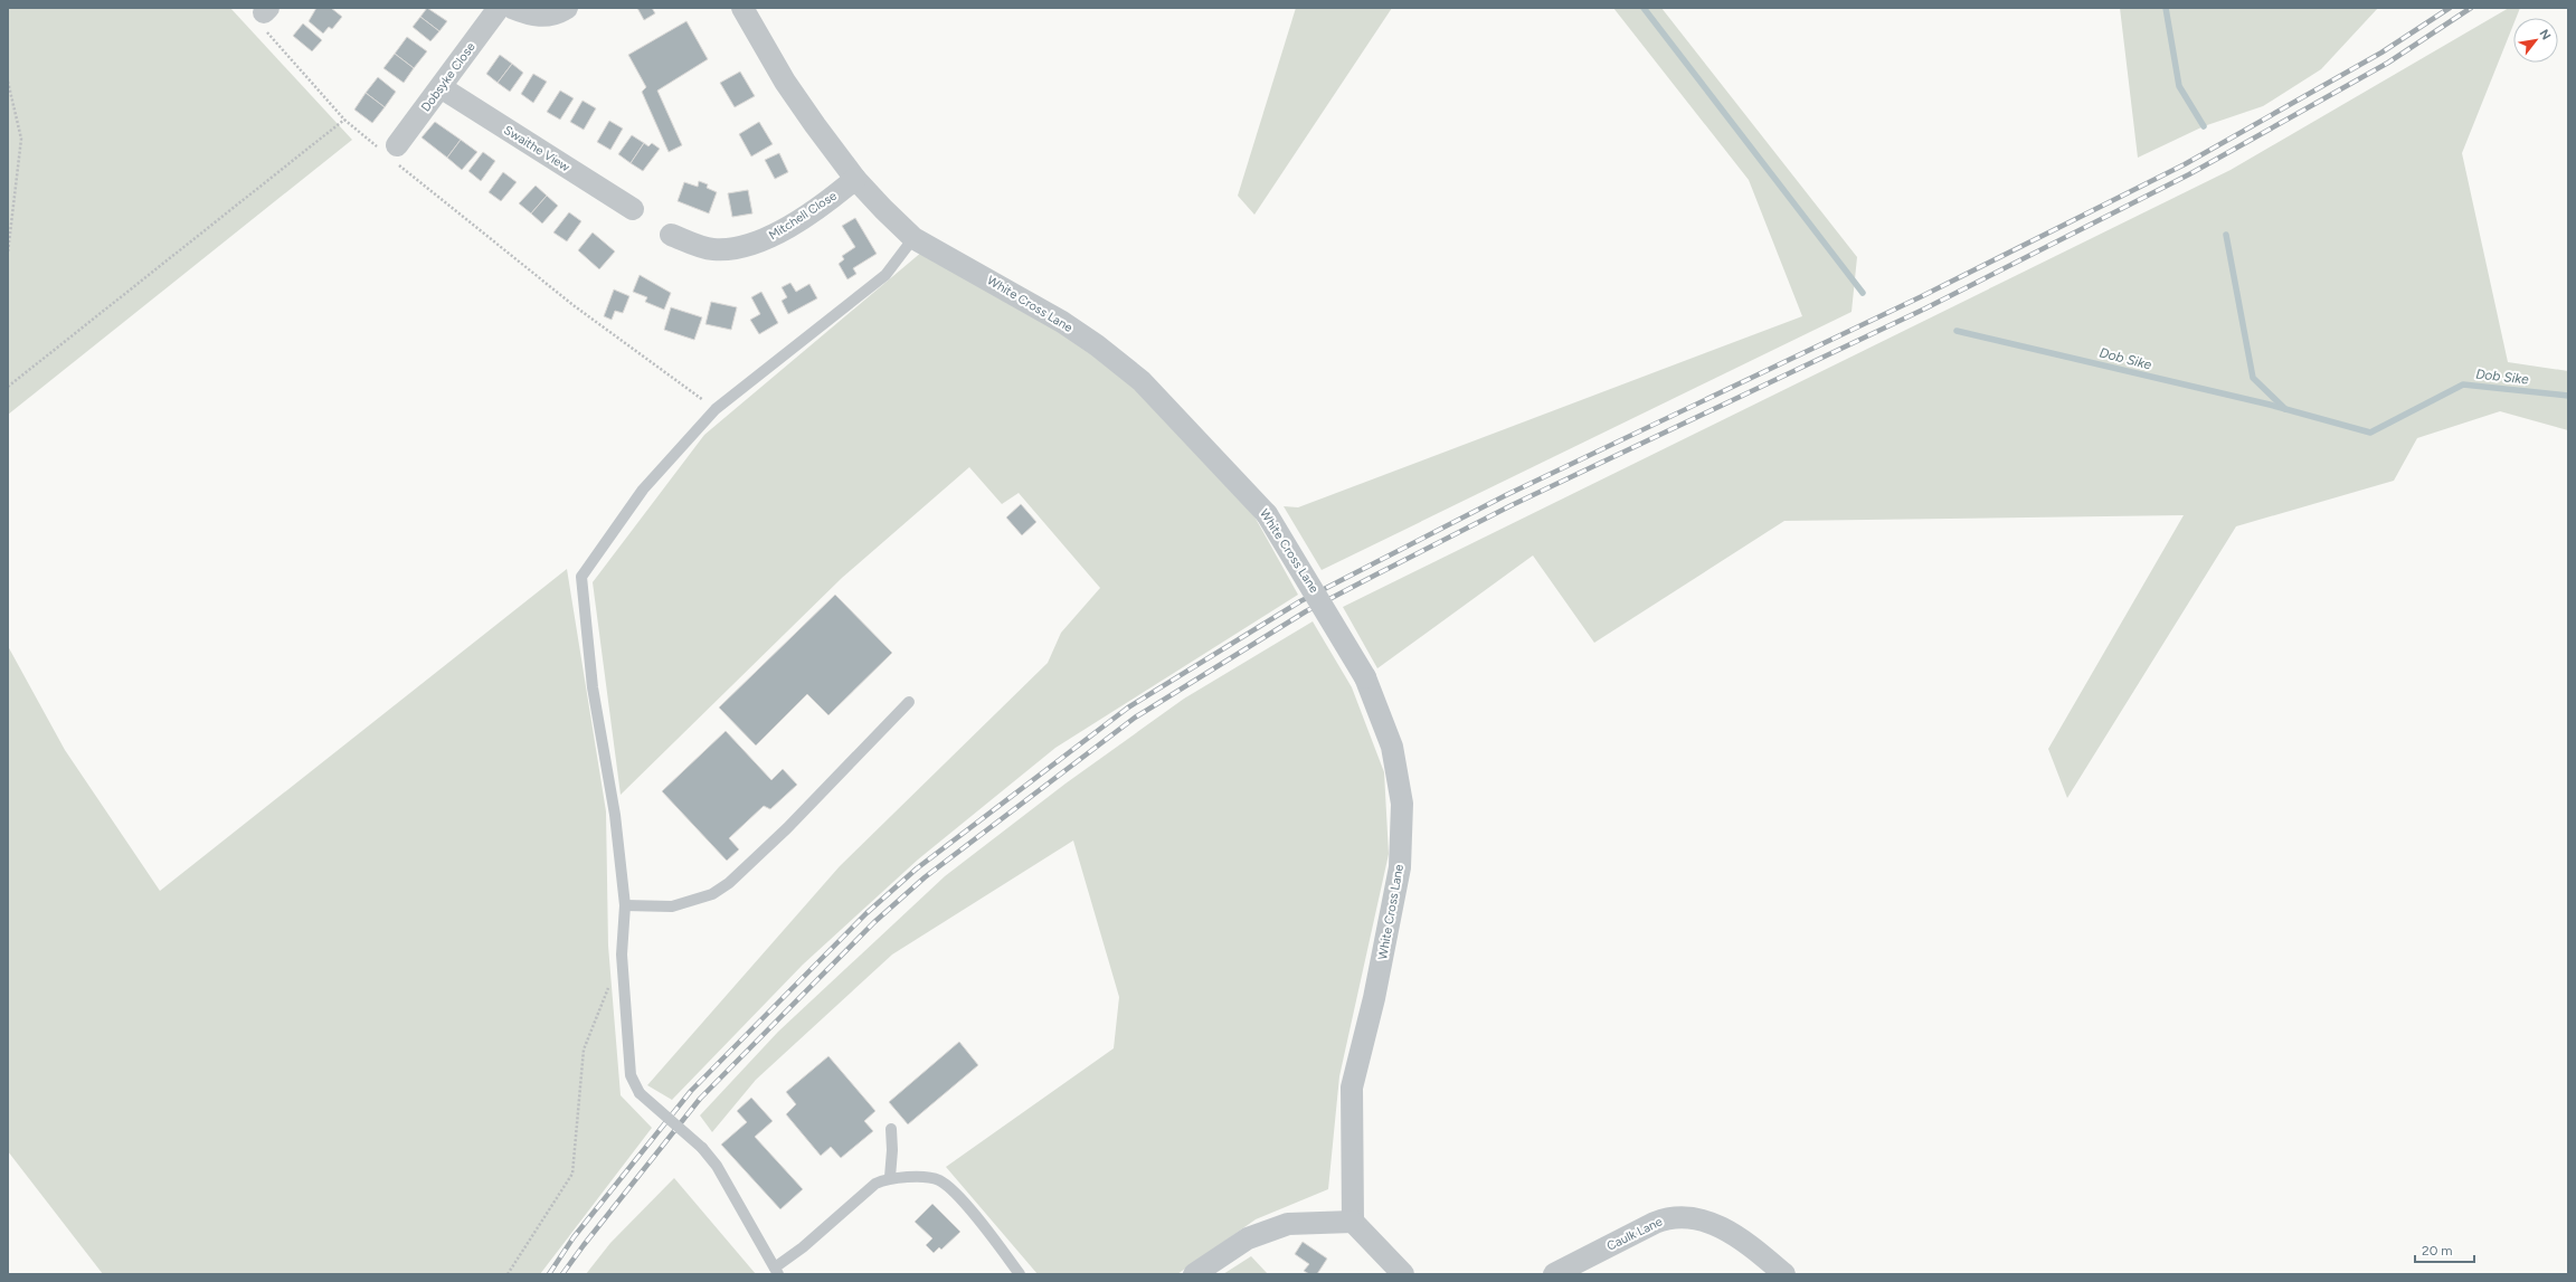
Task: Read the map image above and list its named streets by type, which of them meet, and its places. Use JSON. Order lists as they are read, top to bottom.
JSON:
{
  "streets": {
    "street": [
      "Dobsyke Close",
      "Swaithe View",
      "Mitchell Close",
      "White Cross Lane",
      "Caulk Lane"
    ]
  },
  "crossings": [
    ["Dobsyke Close", "Swaithe View"],
    ["Mitchell Close", "White Cross Lane"]
  ],
  "water": ["Dob Sike"],
  "scale_bar": "20 m",
  "north": "top right"
}
